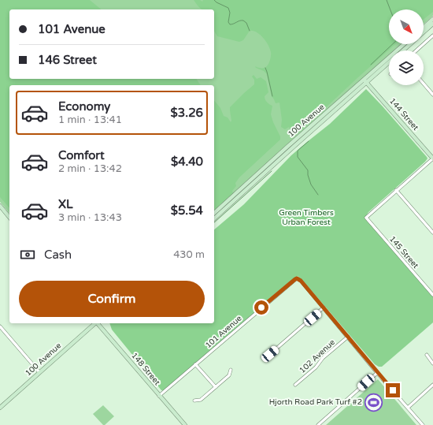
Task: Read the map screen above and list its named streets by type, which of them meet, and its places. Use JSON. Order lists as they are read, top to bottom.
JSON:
{
  "streets": {
    "main road": ["144 Street", "100 Avenue", "148 Street"],
    "street": ["145 Street", "101 Avenue", "102 Avenue"]
  },
  "crossings": [
    ["144 Street", "100 Avenue"],
    ["101 Avenue", "148 Street"]
  ],
  "parks": ["Green Timbers Urban Forest"],
  "places": {
    "sports": ["Hjorth Road Park Turf #2"]
  },
  "north": "bottom right",
  "page": {
    "banner": ["101 Avenue", "146 Street"],
    "list": [
      {
        "name": "Economy",
        "note": "1 min · 13:41",
        "value": "$3.26"
      },
      {
        "name": "Comfort",
        "note": "2 min · 13:42",
        "value": "$4.40"
      },
      {
        "name": "XL",
        "note": "3 min · 13:43",
        "value": "$5.54"
      }
    ],
    "pay": ["Cash", "430 m"],
    "buttons": "Confirm"
  }
}
